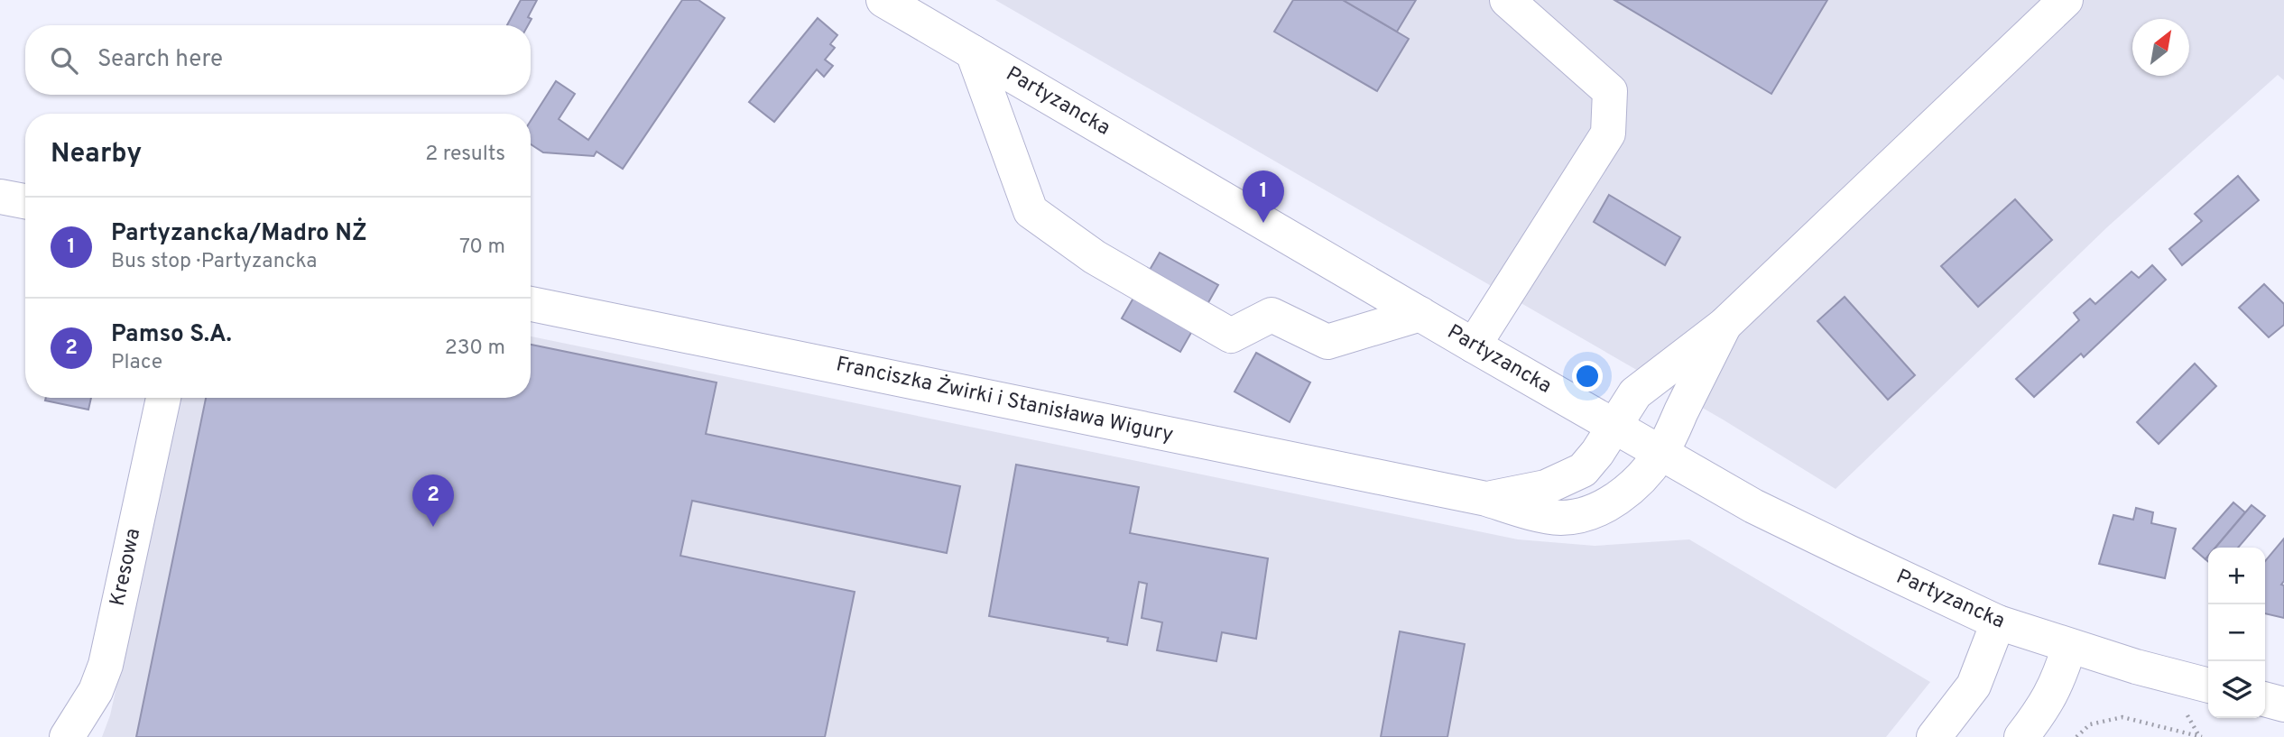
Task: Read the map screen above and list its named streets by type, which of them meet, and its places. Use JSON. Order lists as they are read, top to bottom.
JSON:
{
  "streets": {
    "main road": ["Partyzancka", "Franciszka Żwirki i Stanisława Wigury", "Kresowa"]
  },
  "crossings": [
    ["Partyzancka", "Franciszka Żwirki i Stanisława Wigury"]
  ],
  "north": "top right",
  "page": {
    "search": "Search here",
    "heading": ["Nearby", "2 results"],
    "pins": ["1", "2"],
    "list": [
      {
        "mark": "1",
        "name": "Partyzancka/Madro NŻ",
        "note": "Bus stop · Partyzancka",
        "value": "70 m"
      },
      {
        "mark": "2",
        "name": "Pamso S.A.",
        "note": "Place",
        "value": "230 m"
      }
    ],
    "map_buttons": ["+", "−"]
  }
}
